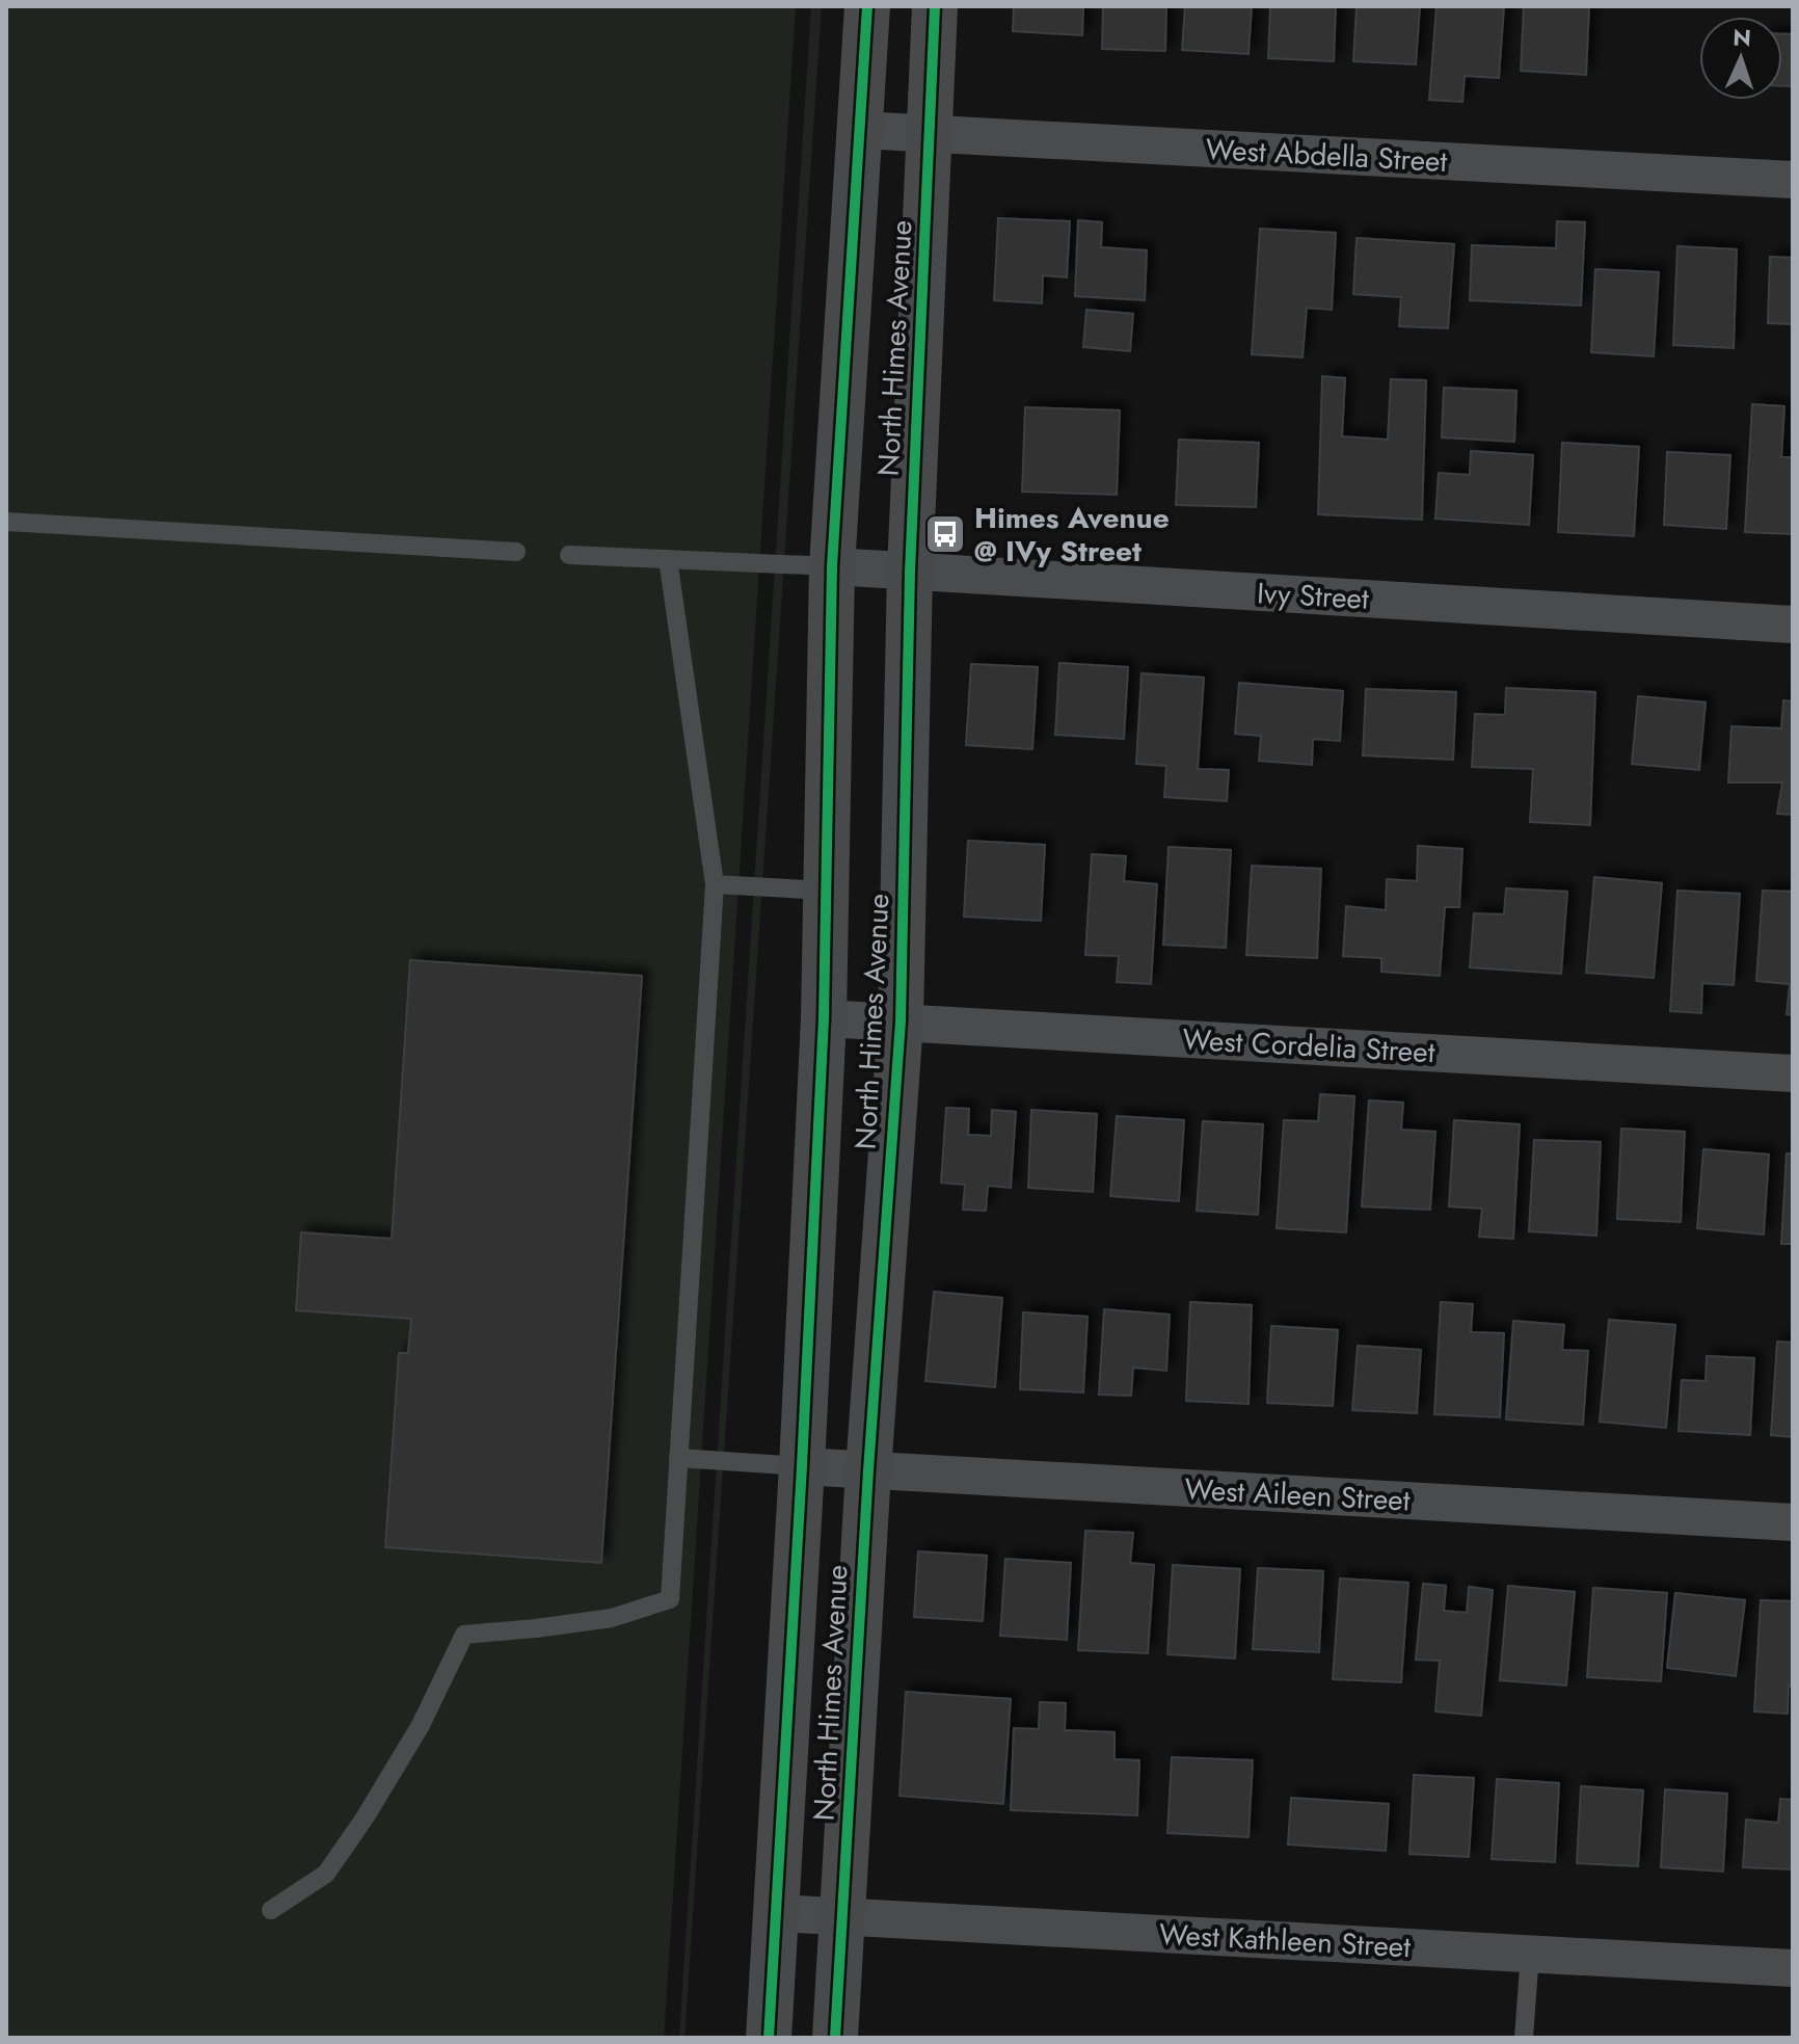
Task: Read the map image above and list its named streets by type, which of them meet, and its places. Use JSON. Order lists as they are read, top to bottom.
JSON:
{
  "streets": {
    "street": [
      "West Abdella Street",
      "North Himes Avenue",
      "Ivy Street",
      "West Cordelia Street",
      "West Aileen Street",
      "West Kathleen Street"
    ]
  },
  "crossings": [
    ["West Abdella Street", "North Himes Avenue"],
    ["North Himes Avenue", "Ivy Street"],
    ["North Himes Avenue", "West Cordelia Street"],
    ["North Himes Avenue", "West Aileen Street"],
    ["North Himes Avenue", "West Kathleen Street"]
  ],
  "places": {
    "bus stop": ["Himes Avenue @ IVy Street"]
  },
  "north": "top"
}
